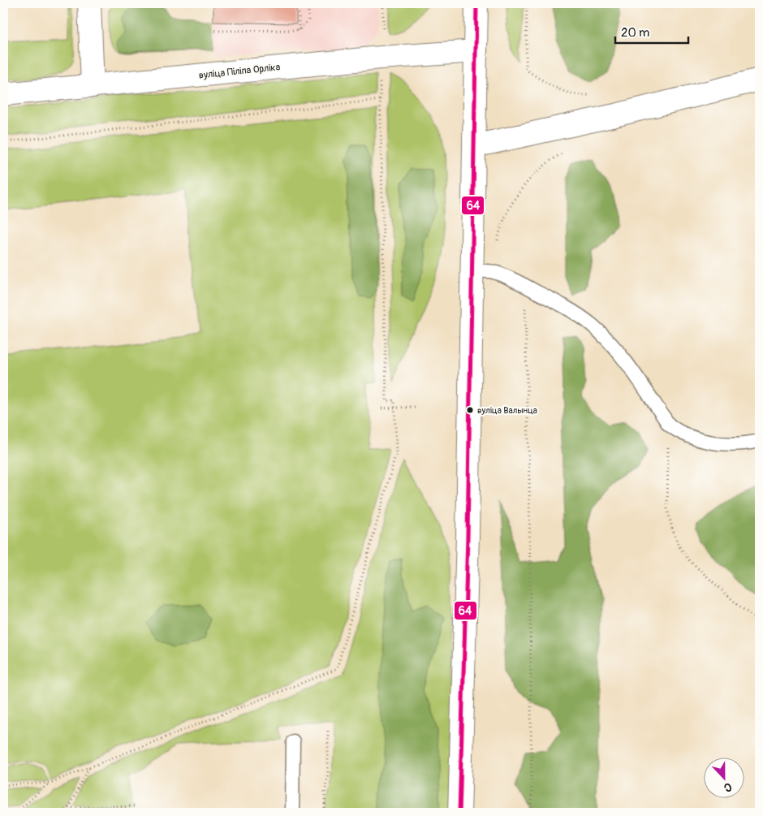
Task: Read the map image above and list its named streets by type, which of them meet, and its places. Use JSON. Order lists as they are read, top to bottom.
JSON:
{
  "streets": {
    "main road": ["вуліца Піліпа Орліка"]
  },
  "places": ["вуліца Валынца"],
  "lines": ["transit line 64"],
  "scale_bar": "20 m",
  "north": "bottom"
}
